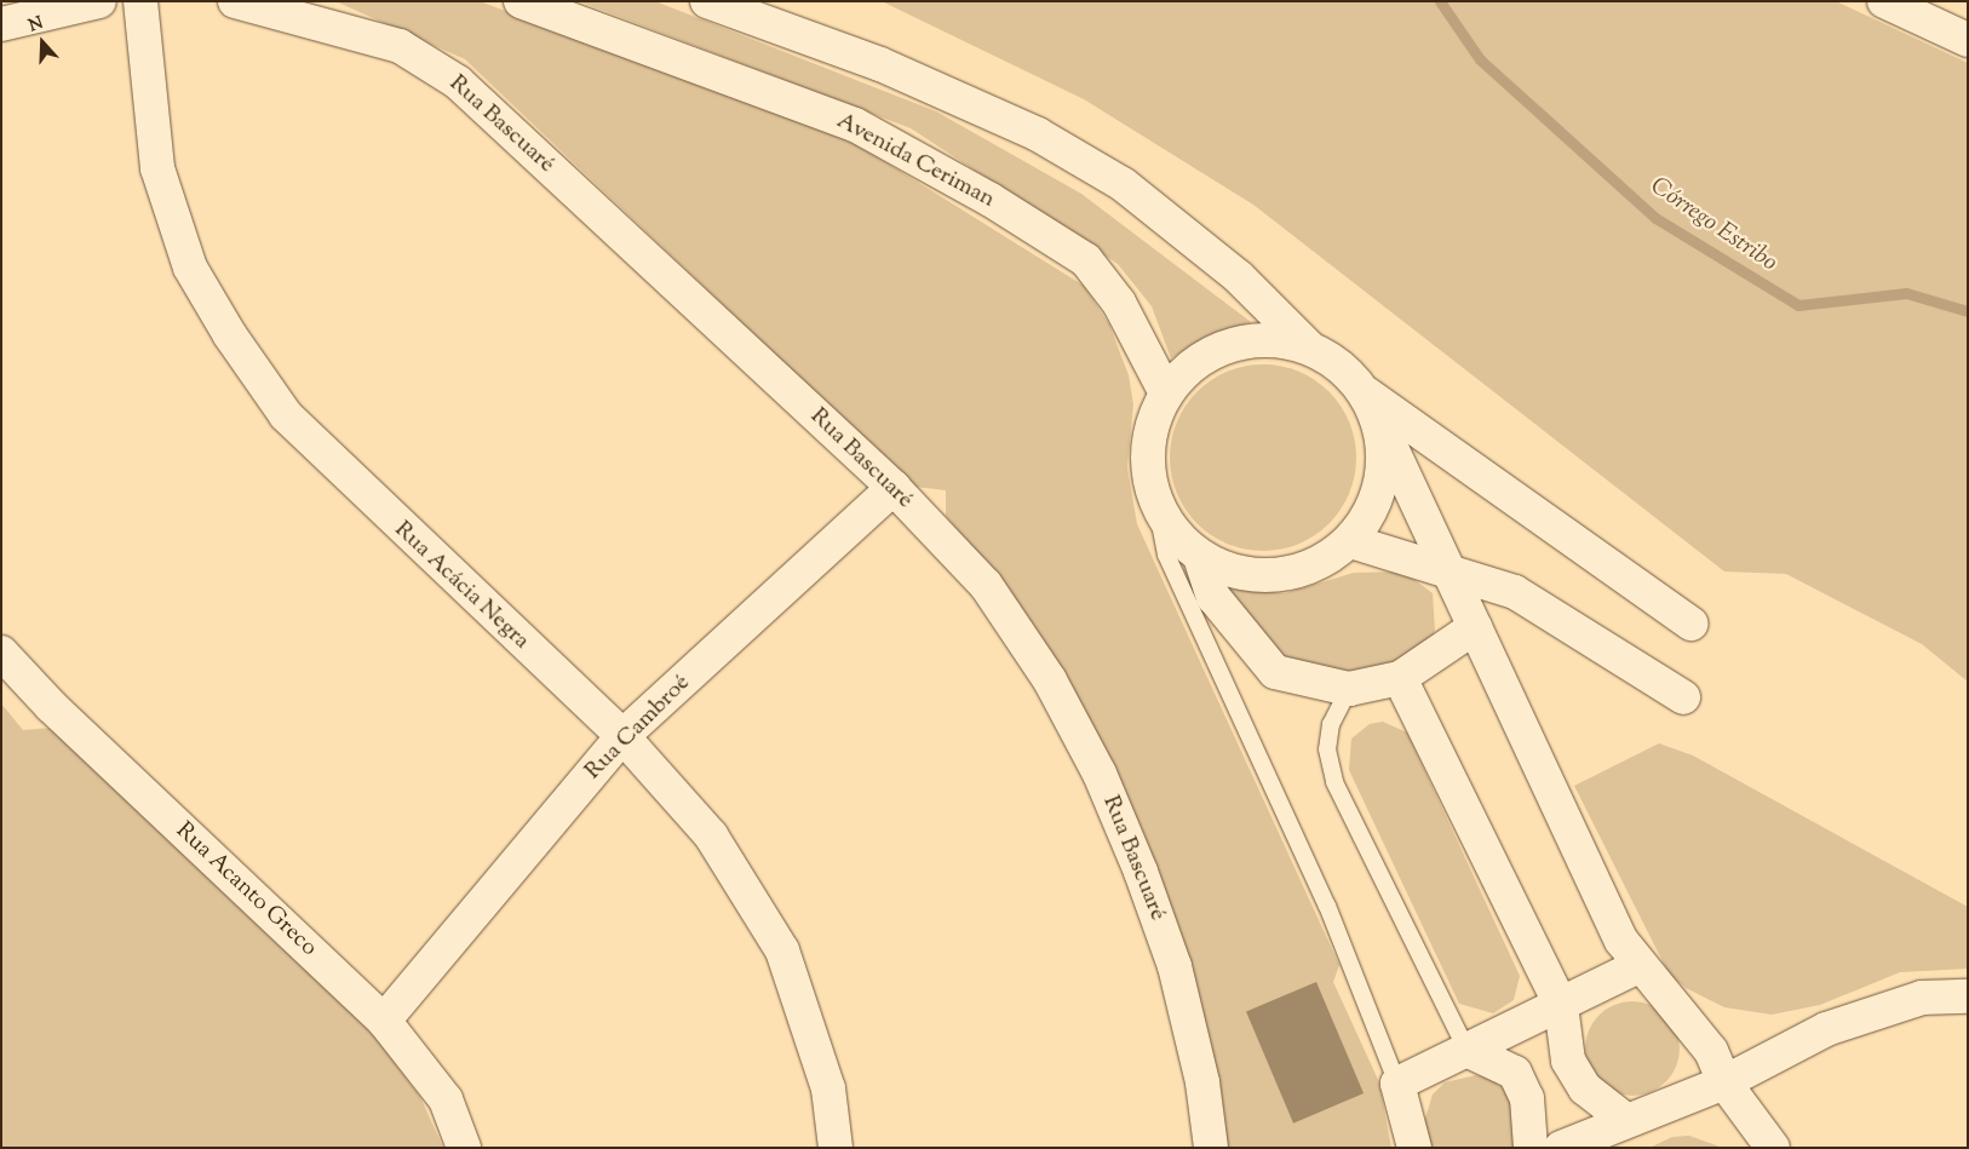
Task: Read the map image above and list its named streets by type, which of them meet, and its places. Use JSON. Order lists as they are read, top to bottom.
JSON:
{
  "streets": {
    "street": [
      "Rua Bascuaré",
      "Avenida Ceriman",
      "Rua Acácia Negra",
      "Rua Cambroé",
      "Rua Acanto Greco"
    ]
  },
  "crossings": [
    ["Rua Bascuaré", "Rua Cambroé"],
    ["Rua Acácia Negra", "Rua Cambroé"],
    ["Rua Cambroé", "Rua Acanto Greco"]
  ],
  "water": ["Córrego Estribo"],
  "north": "top"
}
